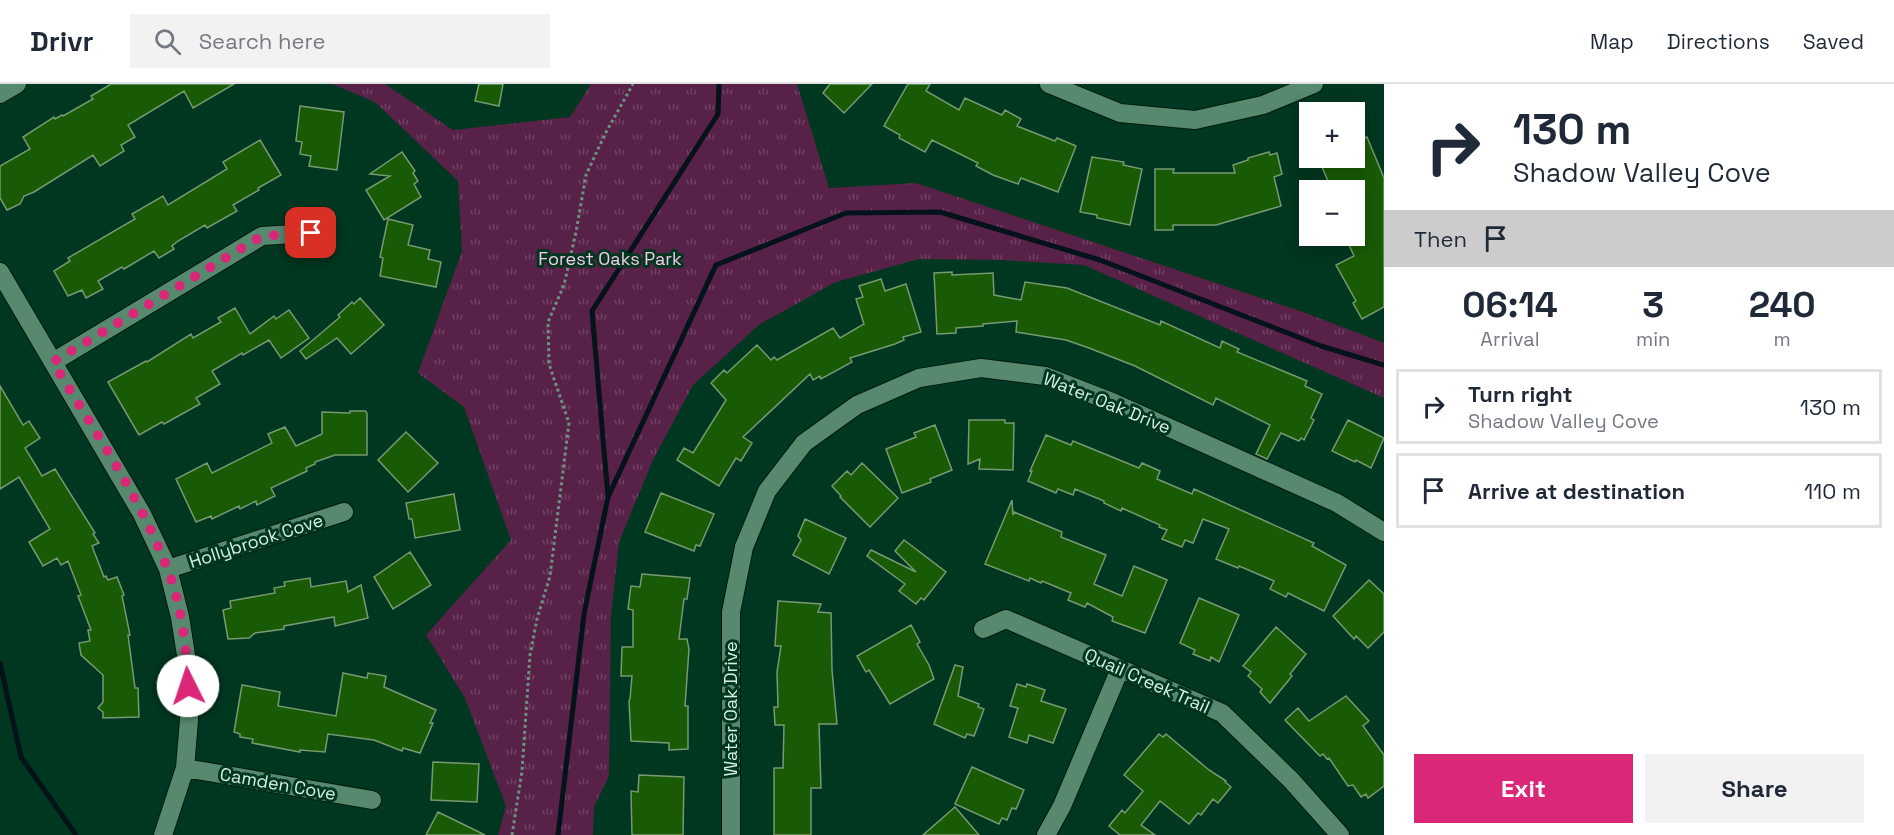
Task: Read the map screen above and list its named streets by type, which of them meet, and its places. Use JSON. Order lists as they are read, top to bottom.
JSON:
{
  "streets": {
    "street": [
      "Water Oak Drive",
      "Hollybrook Cove",
      "Quail Creek Trail",
      "Camden Cove"
    ]
  },
  "parks": ["Forest Oaks Park"],
  "page": {
    "header": "Drivr",
    "search": "Search here",
    "nav": ["Map", "Directions", "Saved"],
    "turn": ["130 m", "Shadow Valley Cove"],
    "map_buttons": ["+", "−"],
    "then": "Then",
    "eta": [
      "06:14",
      "Arrival",
      "3",
      "min",
      "240",
      "m"
    ],
    "list": [
      {
        "name": "Turn right",
        "note": "Shadow Valley Cove",
        "value": "130 m"
      },
      {
        "name": "Arrive at destination",
        "value": "110 m"
      }
    ],
    "buttons": ["Exit", "Share"]
  }
}
